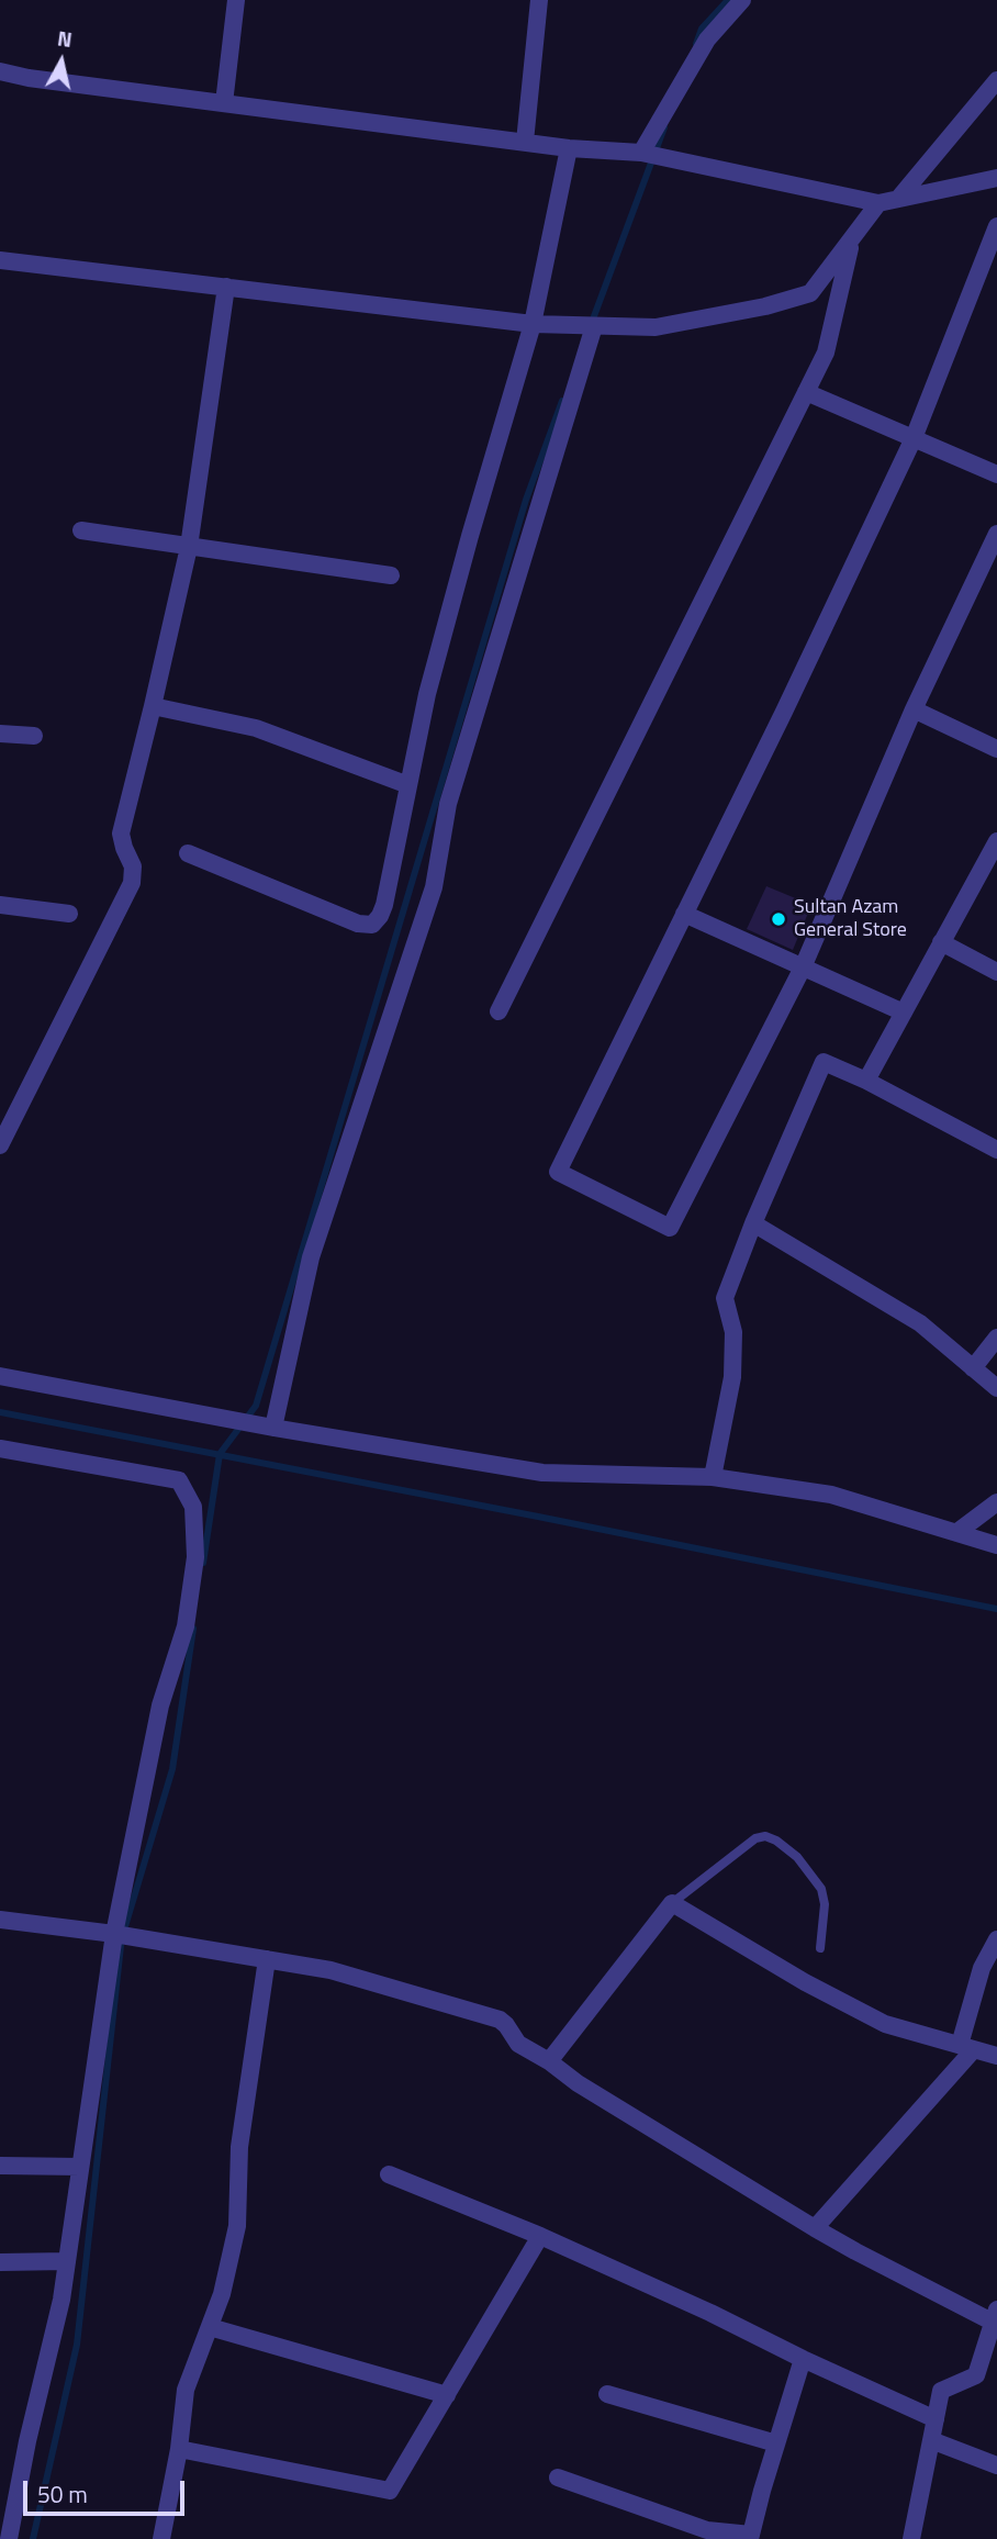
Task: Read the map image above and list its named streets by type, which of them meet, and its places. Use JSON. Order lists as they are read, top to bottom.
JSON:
{
  "places": ["Sultan Azam General Store"],
  "scale_bar": "50 m",
  "north": "top"
}
